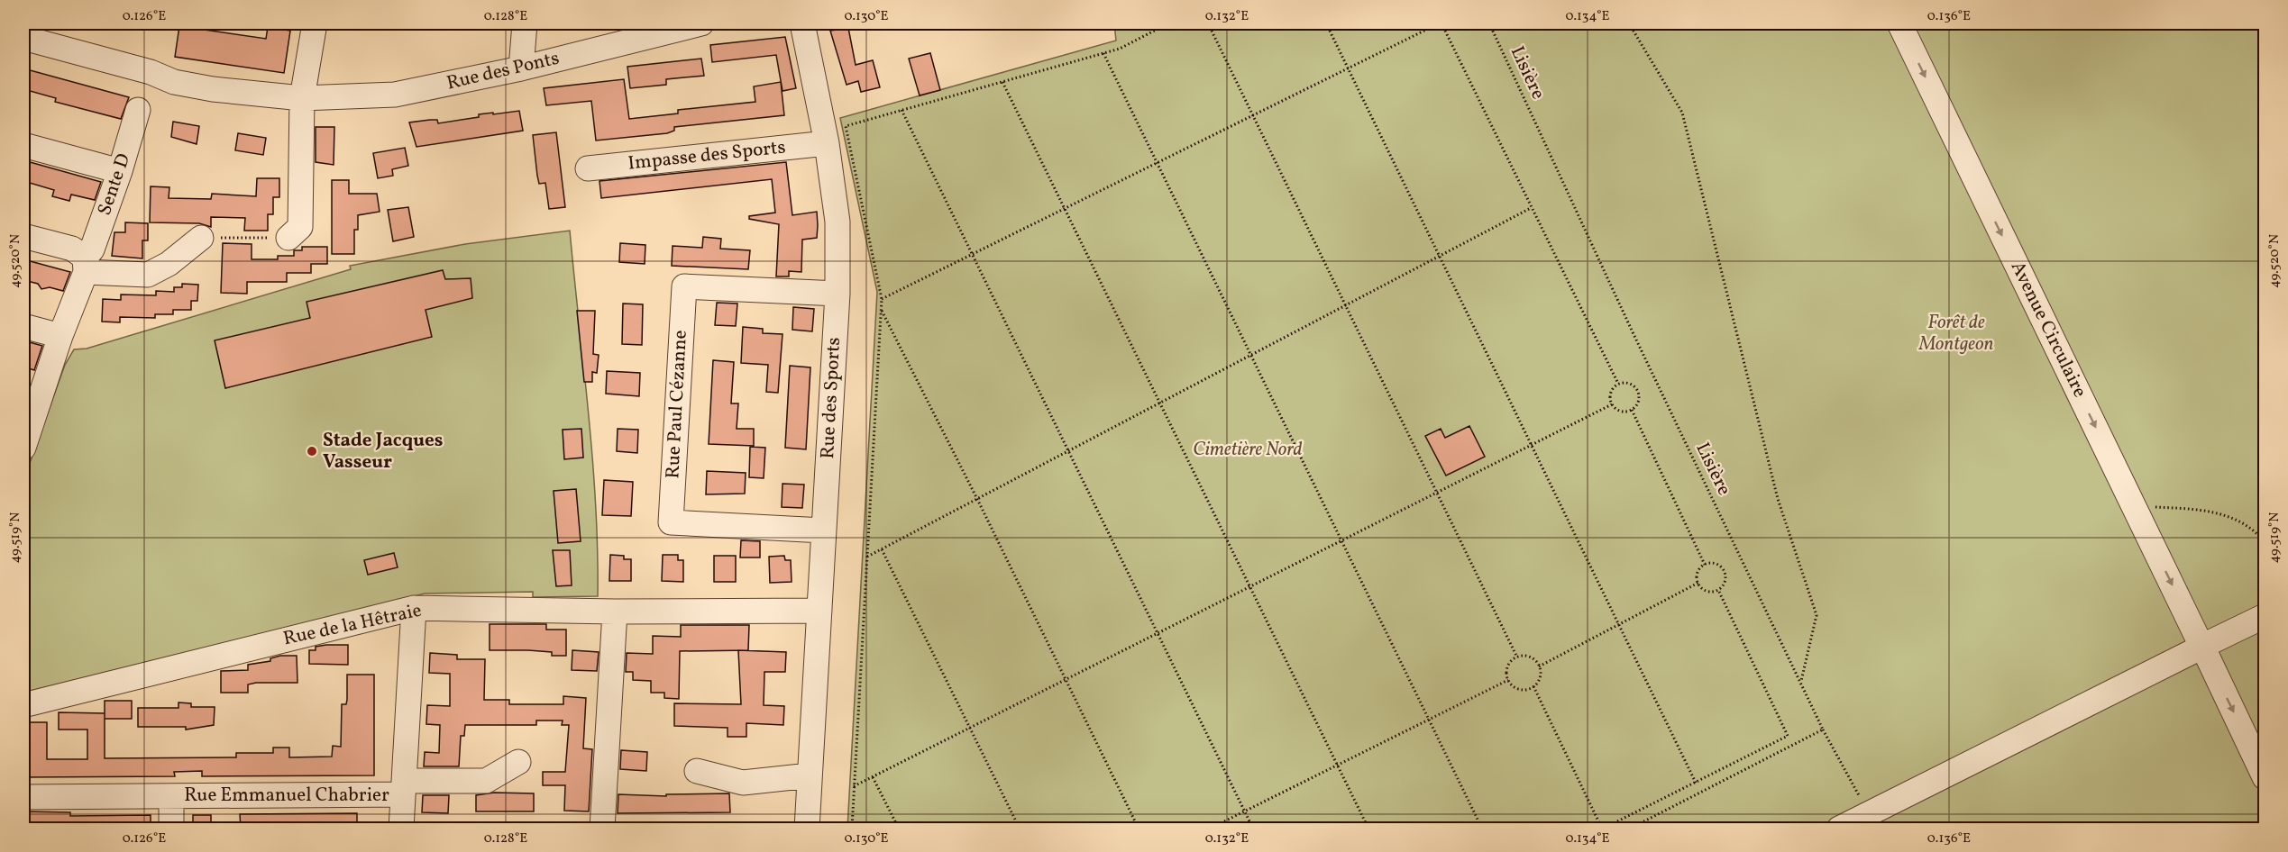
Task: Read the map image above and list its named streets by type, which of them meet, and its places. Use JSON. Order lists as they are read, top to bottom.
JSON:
{
  "streets": {
    "street": [
      "Rue des Ponts",
      "Impasse des Sports",
      "Sente D",
      "Avenue Circulaire",
      "Rue des Sports",
      "Rue Paul Cézanne",
      "Rue de la Hêtraie",
      "Rue Emmanuel Chabrier"
    ],
    "path": ["Lisière"]
  },
  "crossings": [
    ["Impasse des Sports", "Rue des Sports"],
    ["Rue des Sports", "Rue Paul Cézanne"],
    ["Rue des Sports", "Rue de la Hêtraie"]
  ],
  "one_way": ["Avenue Circulaire"],
  "parks": ["Forêt de Montgeon", "Cimetière Nord"],
  "places": ["Stade Jacques Vasseur"],
  "coordinates": [
    "0.126°E",
    "0.128°E",
    "0.130°E",
    "0.132°E",
    "0.134°E",
    "0.136°E",
    "49.520°N",
    "49.519°N"
  ]
}
